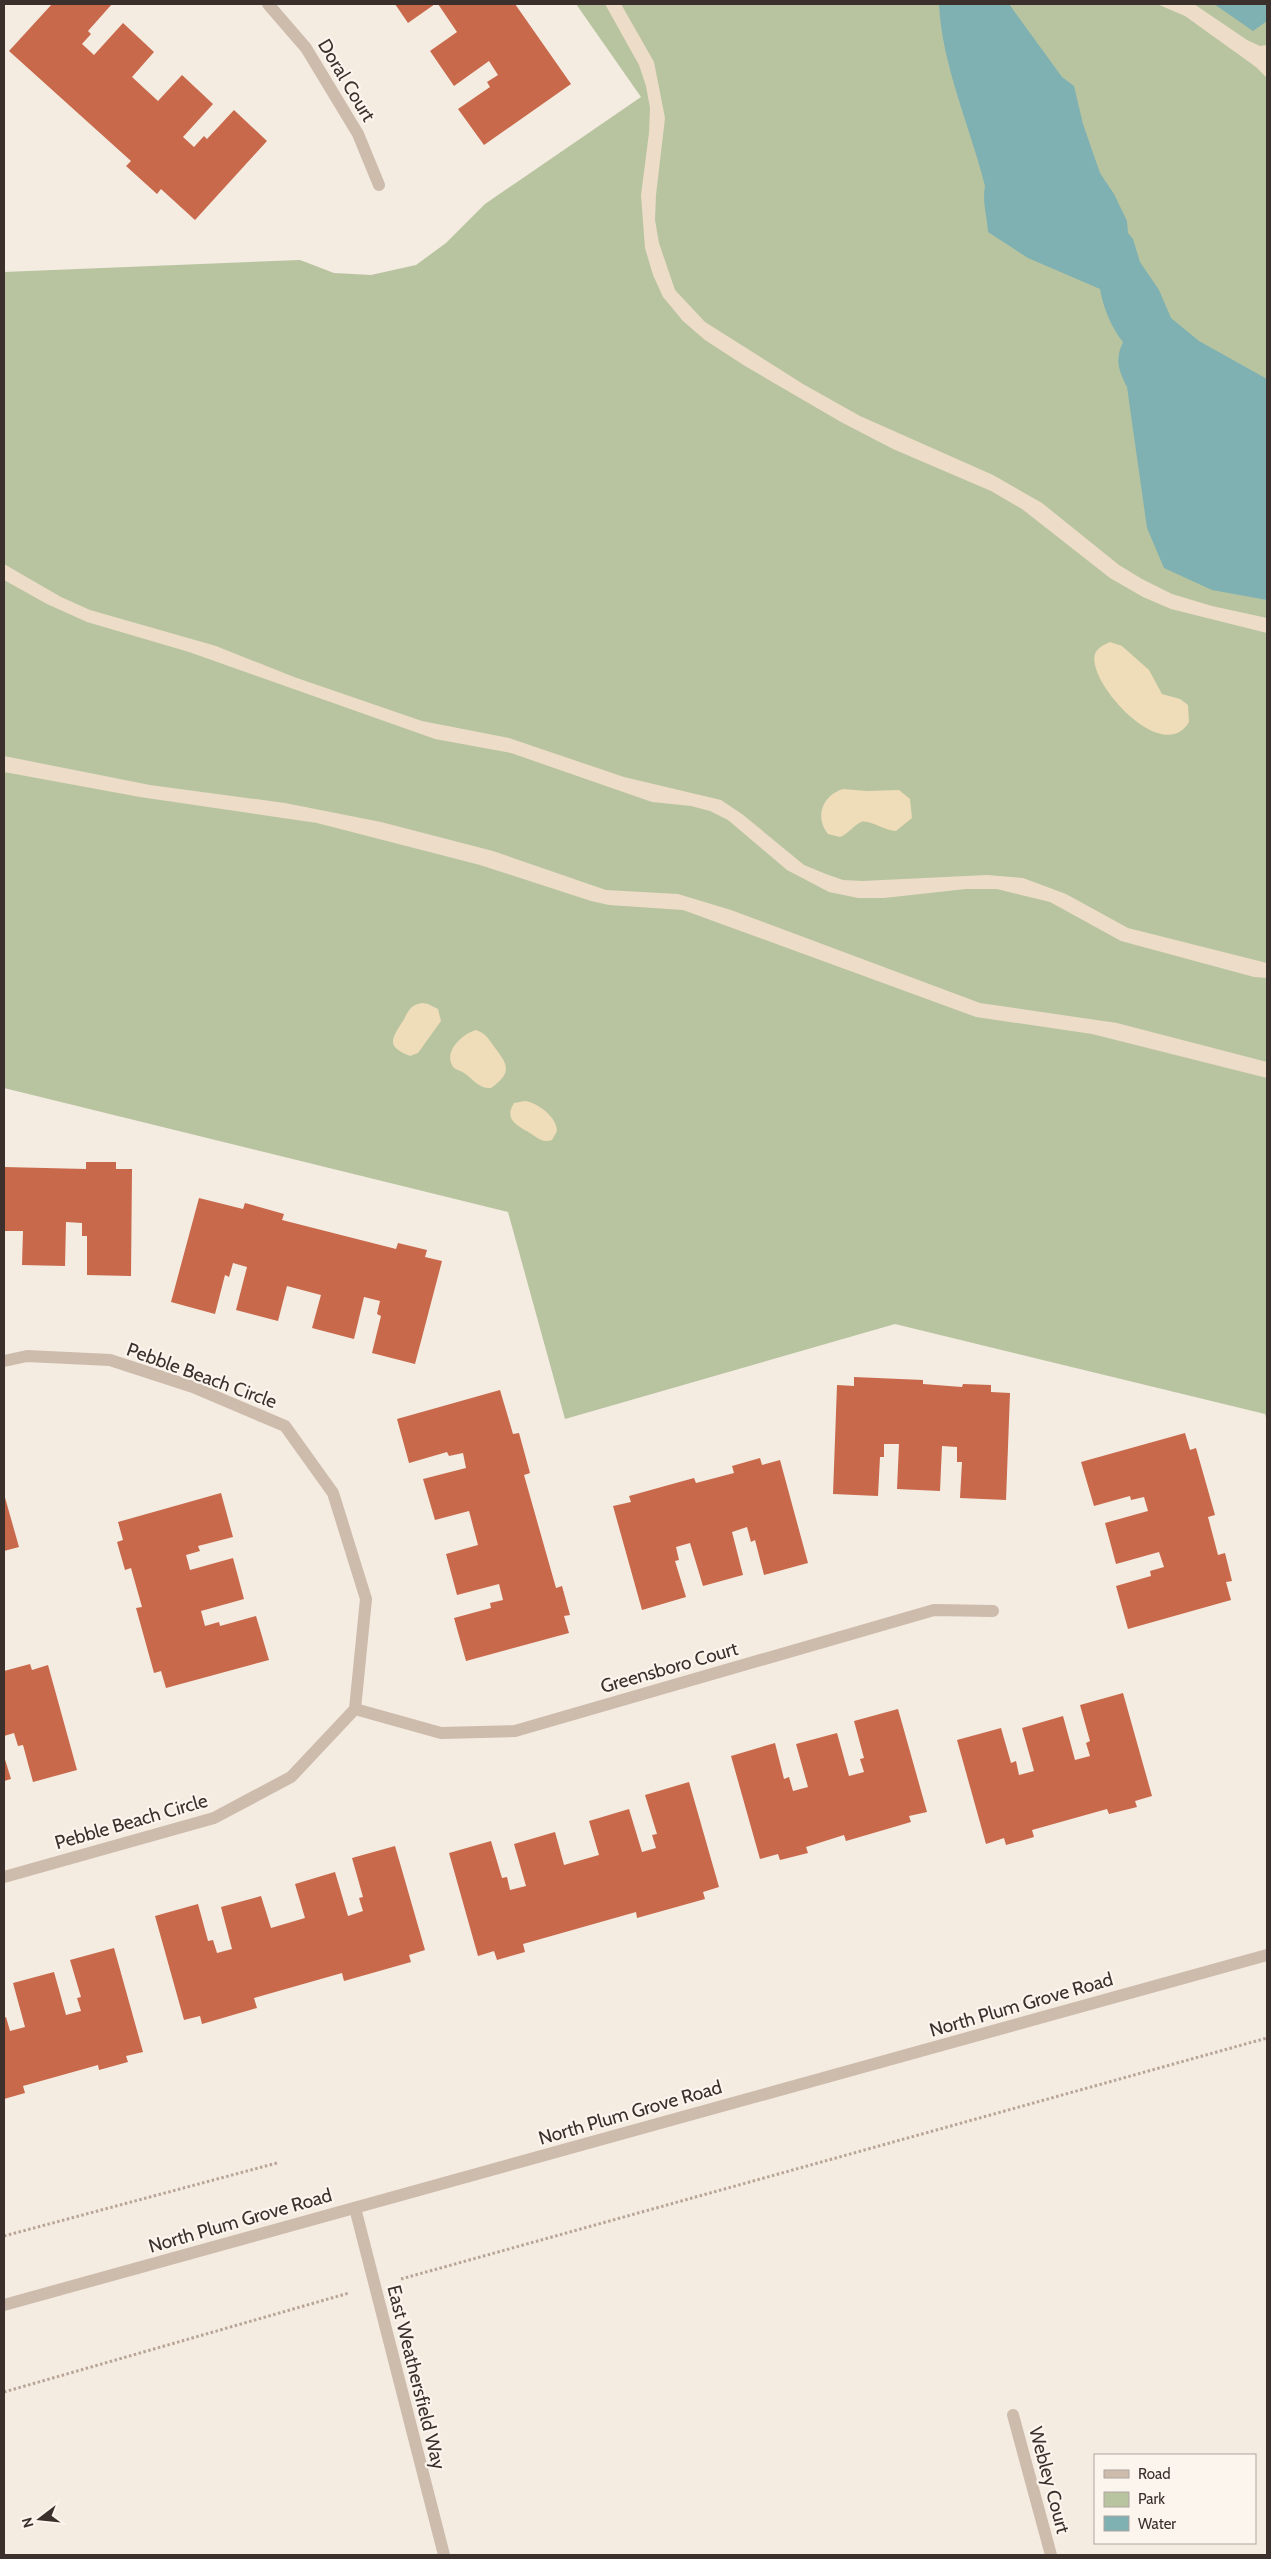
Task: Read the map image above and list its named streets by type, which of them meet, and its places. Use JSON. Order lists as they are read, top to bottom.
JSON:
{
  "streets": {
    "street": [
      "Doral Court",
      "Pebble Beach Circle",
      "Greensboro Court",
      "North Plum Grove Road",
      "East Weathersfield Way",
      "Webley Court"
    ]
  },
  "crossings": [
    ["Pebble Beach Circle", "Greensboro Court"],
    ["North Plum Grove Road", "East Weathersfield Way"]
  ],
  "legend": ["Road", "Park", "Water"],
  "north": "left"
}
